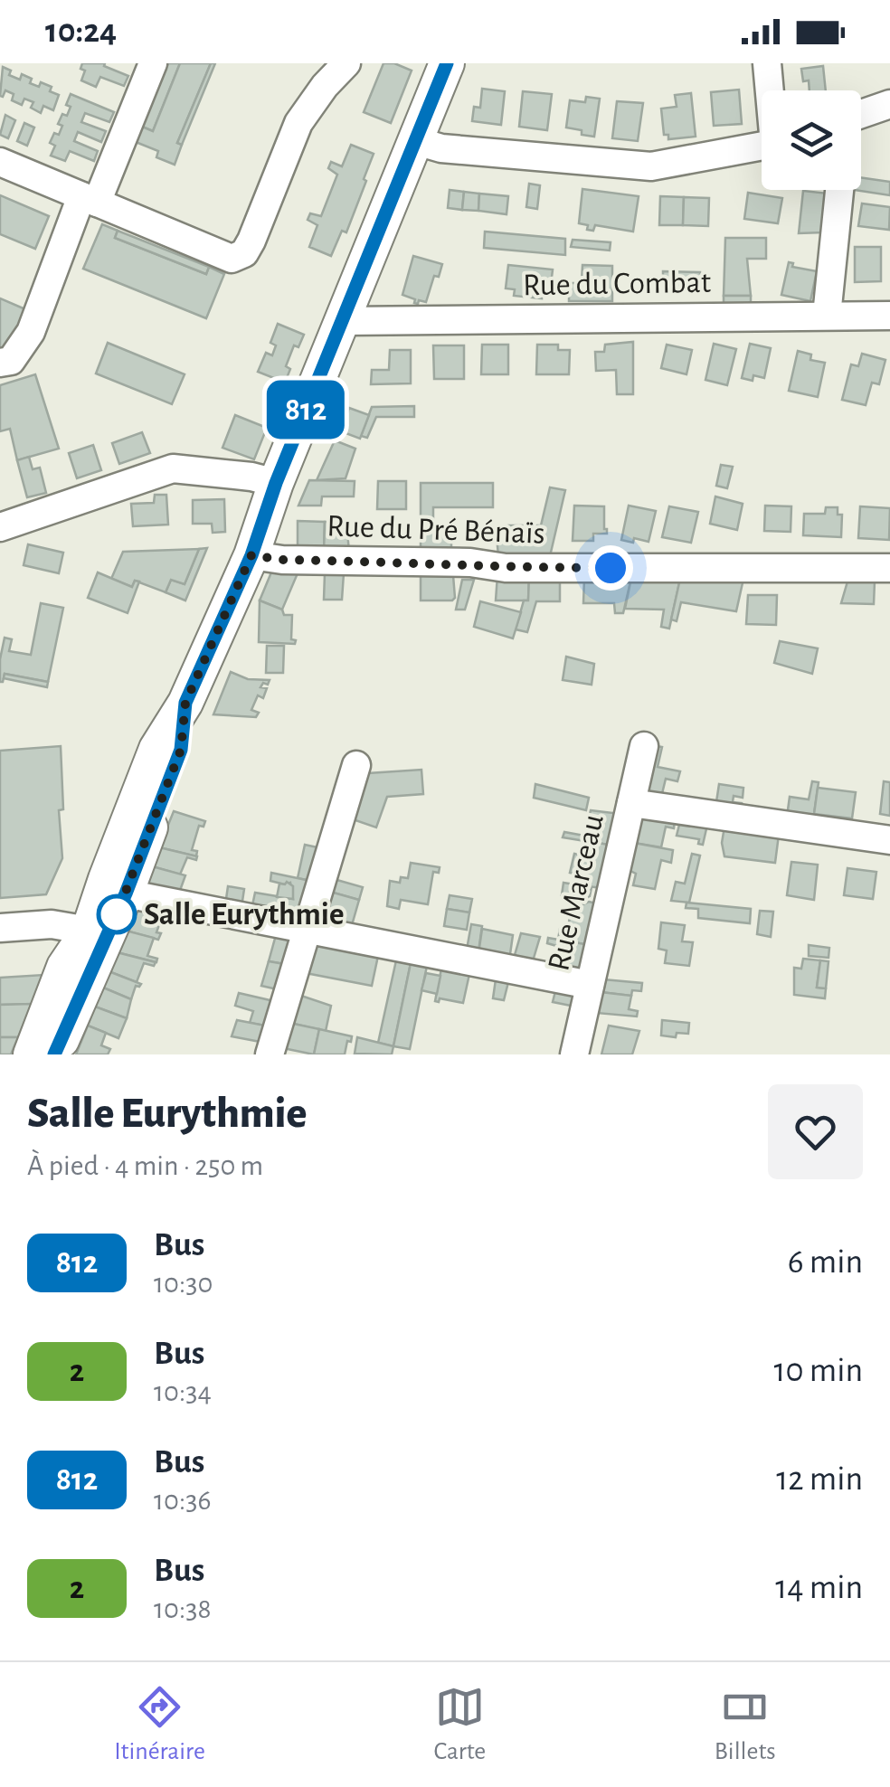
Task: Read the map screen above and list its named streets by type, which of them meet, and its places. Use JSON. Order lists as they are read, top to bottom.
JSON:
{
  "streets": {
    "street": ["Rue du Combat", "Rue du Pré Bénaïs", "Rue Marceau"]
  },
  "places": ["Salle Eurythmie"],
  "lines": ["bus line 812"],
  "page": {
    "status": "10:24",
    "on_map": "812",
    "heading": ["Salle Eurythmie", "À pied · 4 min · 250 m"],
    "list": [
      {
        "mark": "812",
        "name": "Bus",
        "note": "10:30",
        "value": "6 min"
      },
      {
        "mark": "2",
        "name": "Bus",
        "note": "10:34",
        "value": "10 min"
      },
      {
        "mark": "812",
        "name": "Bus",
        "note": "10:36",
        "value": "12 min"
      },
      {
        "mark": "2",
        "name": "Bus",
        "note": "10:38",
        "value": "14 min"
      }
    ],
    "tabs": ["Itinéraire", "Carte", "Billets"]
  }
}
